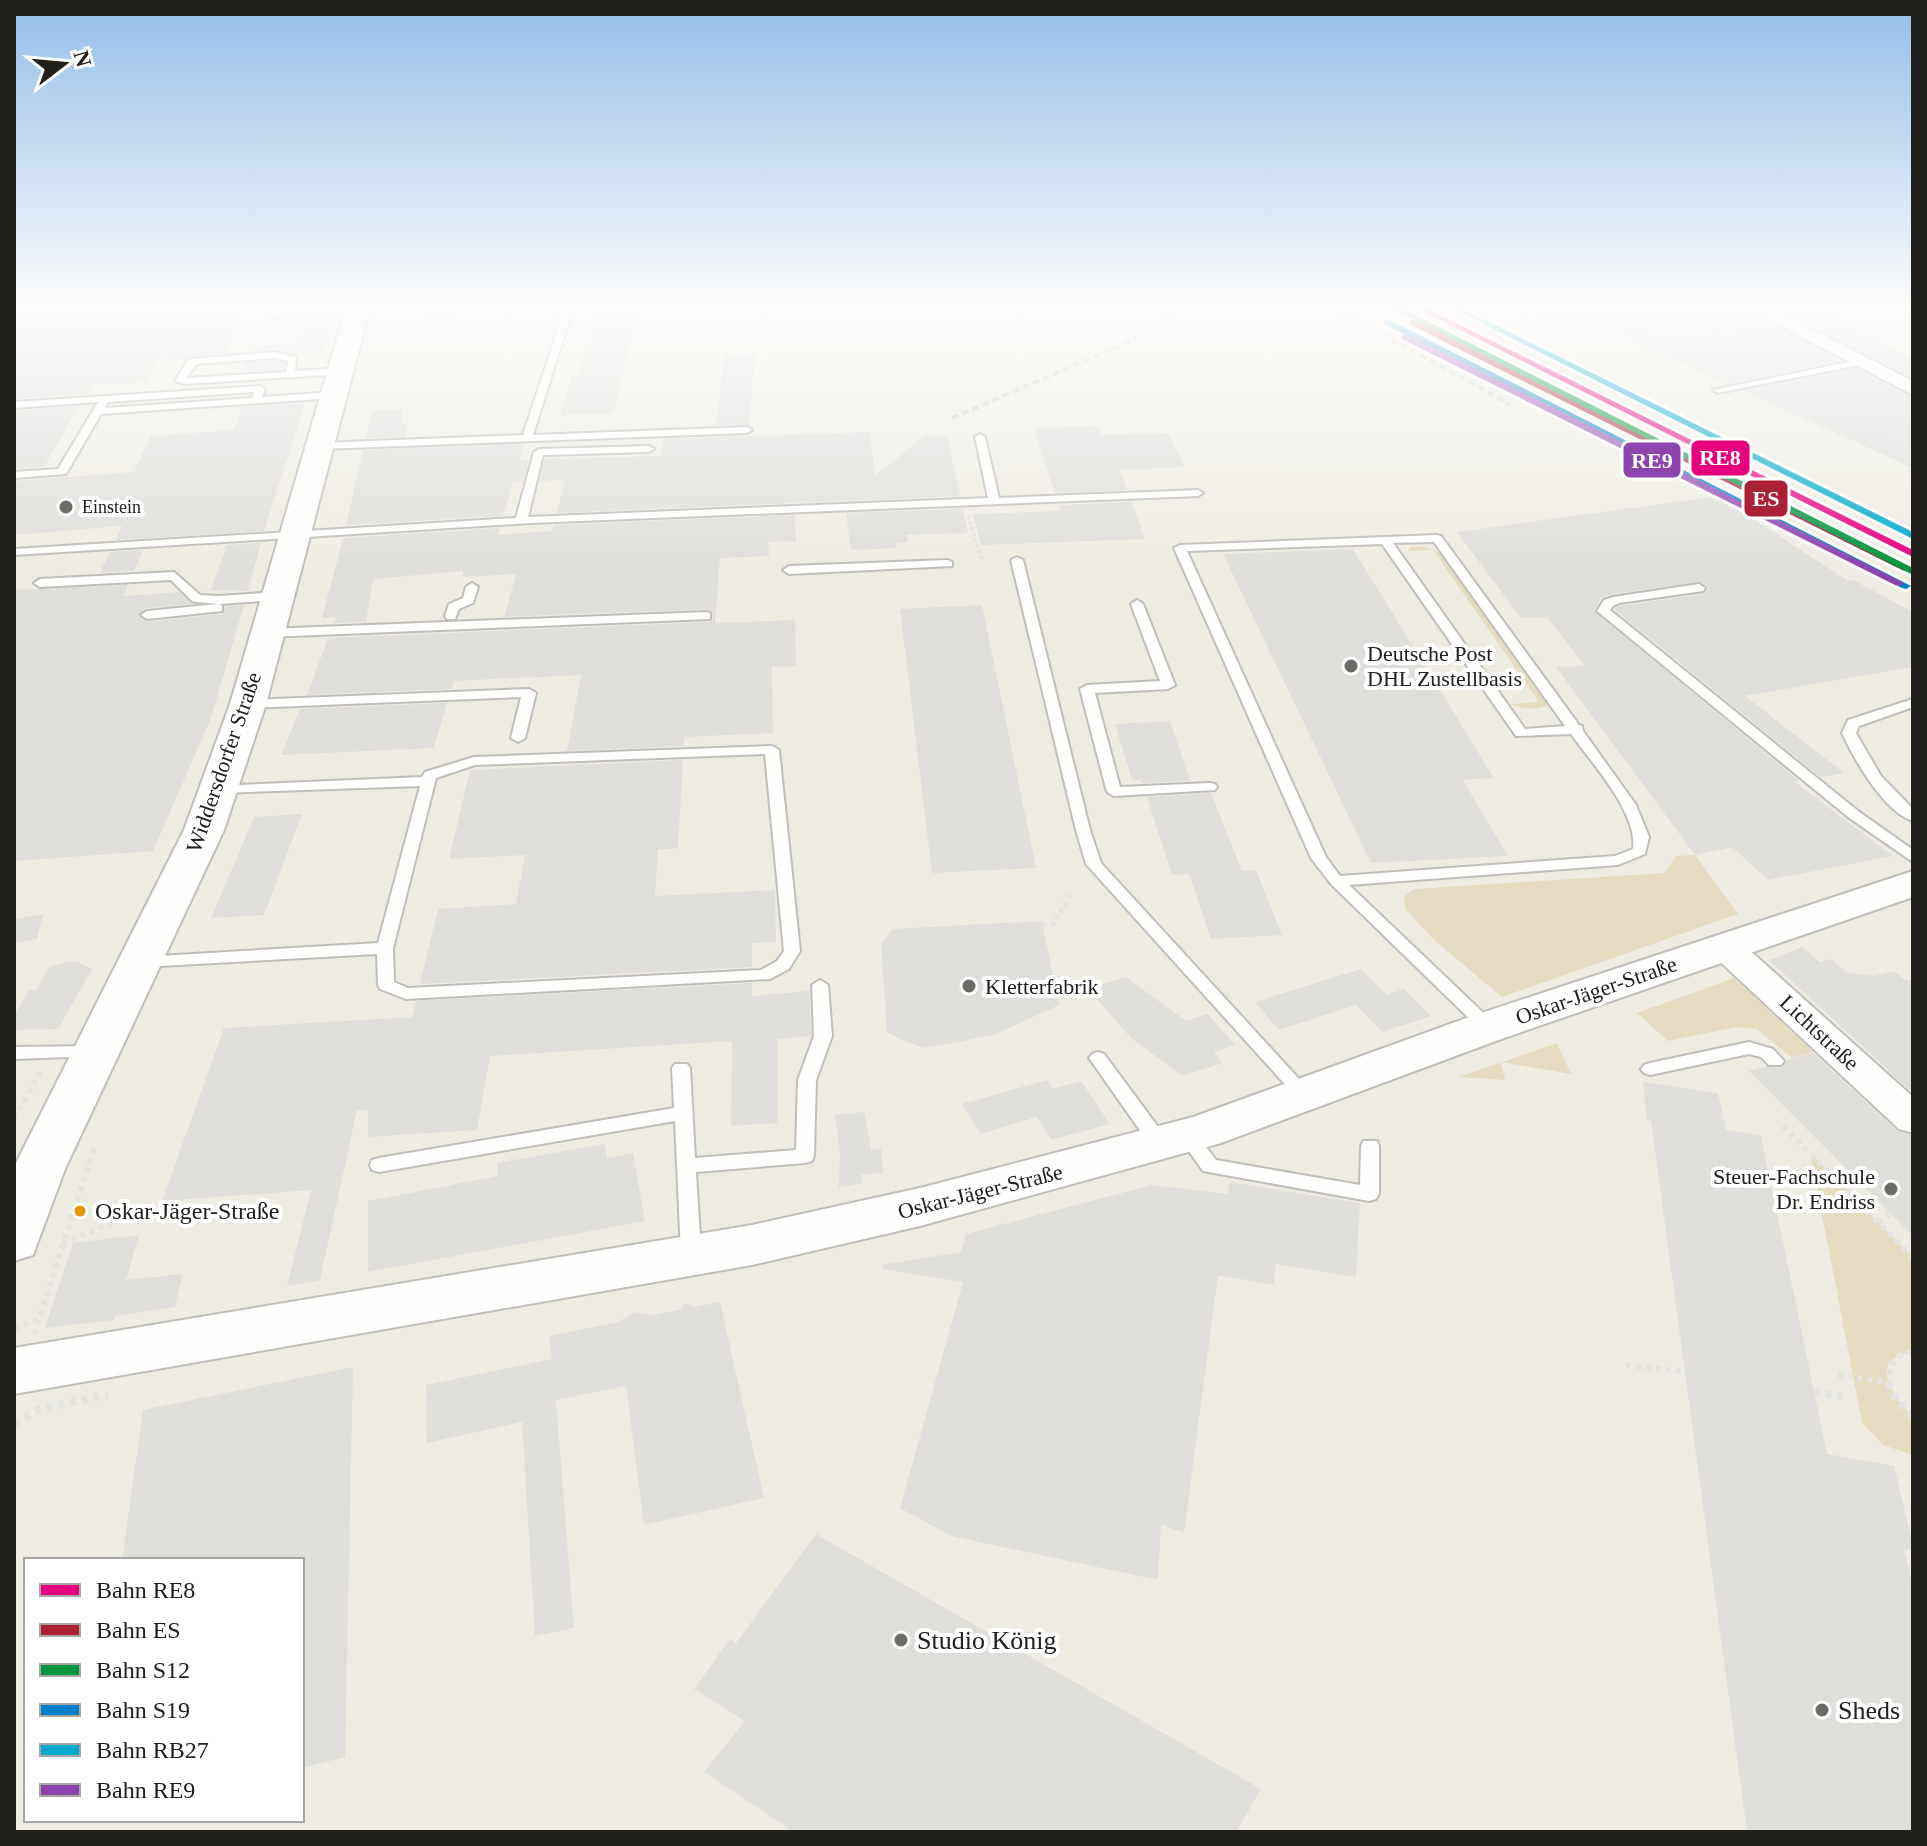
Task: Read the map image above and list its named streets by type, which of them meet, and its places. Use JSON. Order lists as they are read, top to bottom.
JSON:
{
  "streets": {
    "main road": ["Widdersdorfer Straße"],
    "street": ["Oskar-Jäger-Straße", "Lichtstraße"]
  },
  "crossings": [
    ["Oskar-Jäger-Straße", "Lichtstraße"]
  ],
  "places": [
    "Einstein",
    "Deutsche Post DHL Zustellbasis",
    "Kletterfabrik",
    "Steuer-Fachschule Dr. Endriss",
    "Oskar-Jäger-Straße",
    "Studio König",
    "Sheds"
  ],
  "lines": [
    "rail line RE8",
    "rail line ES",
    "rail line S12",
    "rail line S19",
    "rail line RB27",
    "rail line RE9"
  ],
  "legend": [
    "Bahn RE8",
    "Bahn ES",
    "Bahn S12",
    "Bahn S19",
    "Bahn RB27",
    "Bahn RE9"
  ],
  "north": "right"
}
